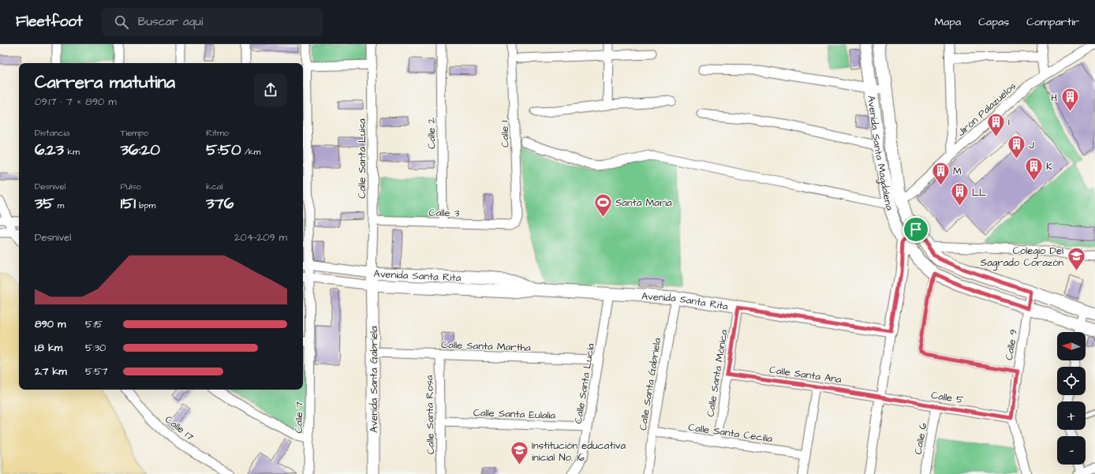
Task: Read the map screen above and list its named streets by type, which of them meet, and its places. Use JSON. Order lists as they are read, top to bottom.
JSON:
{
  "streets": {
    "street": [
      "Jirón Palazuelos",
      "Calle 2",
      "Calle 1",
      "Avenida Santa Magdalena",
      "Calle Santa Luisa",
      "Calle 3",
      "Avenida Santa Rita",
      "Calle 9",
      "Calle Santa Martha",
      "Calle Santa Mónica",
      "Calle Santa Ana",
      "Avenida Santa Gabriela",
      "Calle Santa Lucía",
      "Calle Santa Gabriela",
      "Calle 5",
      "Calle Santa Eulalia",
      "Calle Santa Rosa",
      "Calle 7",
      "Calle 17",
      "Calle Santa Cecilia",
      "Calle 6"
    ]
  },
  "crossings": [
    ["Jirón Palazuelos", "Avenida Santa Magdalena"],
    ["Calle 2", "Calle 3"],
    ["Calle 1", "Calle 3"],
    ["Avenida Santa Magdalena", "Calle 9"],
    ["Calle Santa Luisa", "Calle 3"],
    ["Calle Santa Luisa", "Avenida Santa Rita"],
    ["Calle Santa Luisa", "Avenida Santa Gabriela"],
    ["Avenida Santa Rita", "Calle Santa Mónica"],
    ["Avenida Santa Rita", "Avenida Santa Gabriela"],
    ["Avenida Santa Rita", "Calle Santa Lucía"],
    ["Avenida Santa Rita", "Calle Santa Gabriela"],
    ["Avenida Santa Rita", "Calle 7"],
    ["Calle 9", "Calle 5"],
    ["Calle Santa Martha", "Avenida Santa Gabriela"],
    ["Calle Santa Martha", "Calle Santa Lucía"],
    ["Calle Santa Martha", "Calle Santa Rosa"],
    ["Calle Santa Mónica", "Calle Santa Ana"],
    ["Calle Santa Mónica", "Calle Santa Cecilia"],
    ["Calle Santa Ana", "Calle 5"],
    ["Calle Santa Lucía", "Calle Santa Eulalia"],
    ["Calle Santa Gabriela", "Calle Santa Cecilia"],
    ["Calle 5", "Calle 6"],
    ["Calle Santa Eulalia", "Calle Santa Rosa"]
  ],
  "places": {
    "building": [
      "H",
      "I",
      "J",
      "K",
      "M",
      "LL"
    ],
    "sports": ["Santa Maria"],
    "school or university": ["Colegio Del Sagrado Corazón", "Institución educativa inicial No. 16"]
  },
  "north": "left",
  "page": {
    "header": "Fleetfoot",
    "search": "Buscar aquí",
    "nav": ["Mapa", "Capas", "Compartir"],
    "heading": ["Carrera matutina", "09:17 · 7 × 890 m"],
    "stats": [
      ["Distancia", "6.23 km"],
      ["Tiempo", "36:20"],
      ["Ritmo", "5:50 /km"],
      ["Desnivel", "35 m"],
      ["Pulso", "151 bpm"],
      ["kcal", "376"]
    ],
    "chart": ["Desnivel", "204–209 m"],
    "list": [
      {
        "name": "890 m",
        "note": "5:15"
      },
      {
        "name": "1.8 km",
        "note": "5:30"
      },
      {
        "name": "2.7 km",
        "note": "5:57"
      }
    ],
    "map_buttons": ["+", "−"]
  }
}
